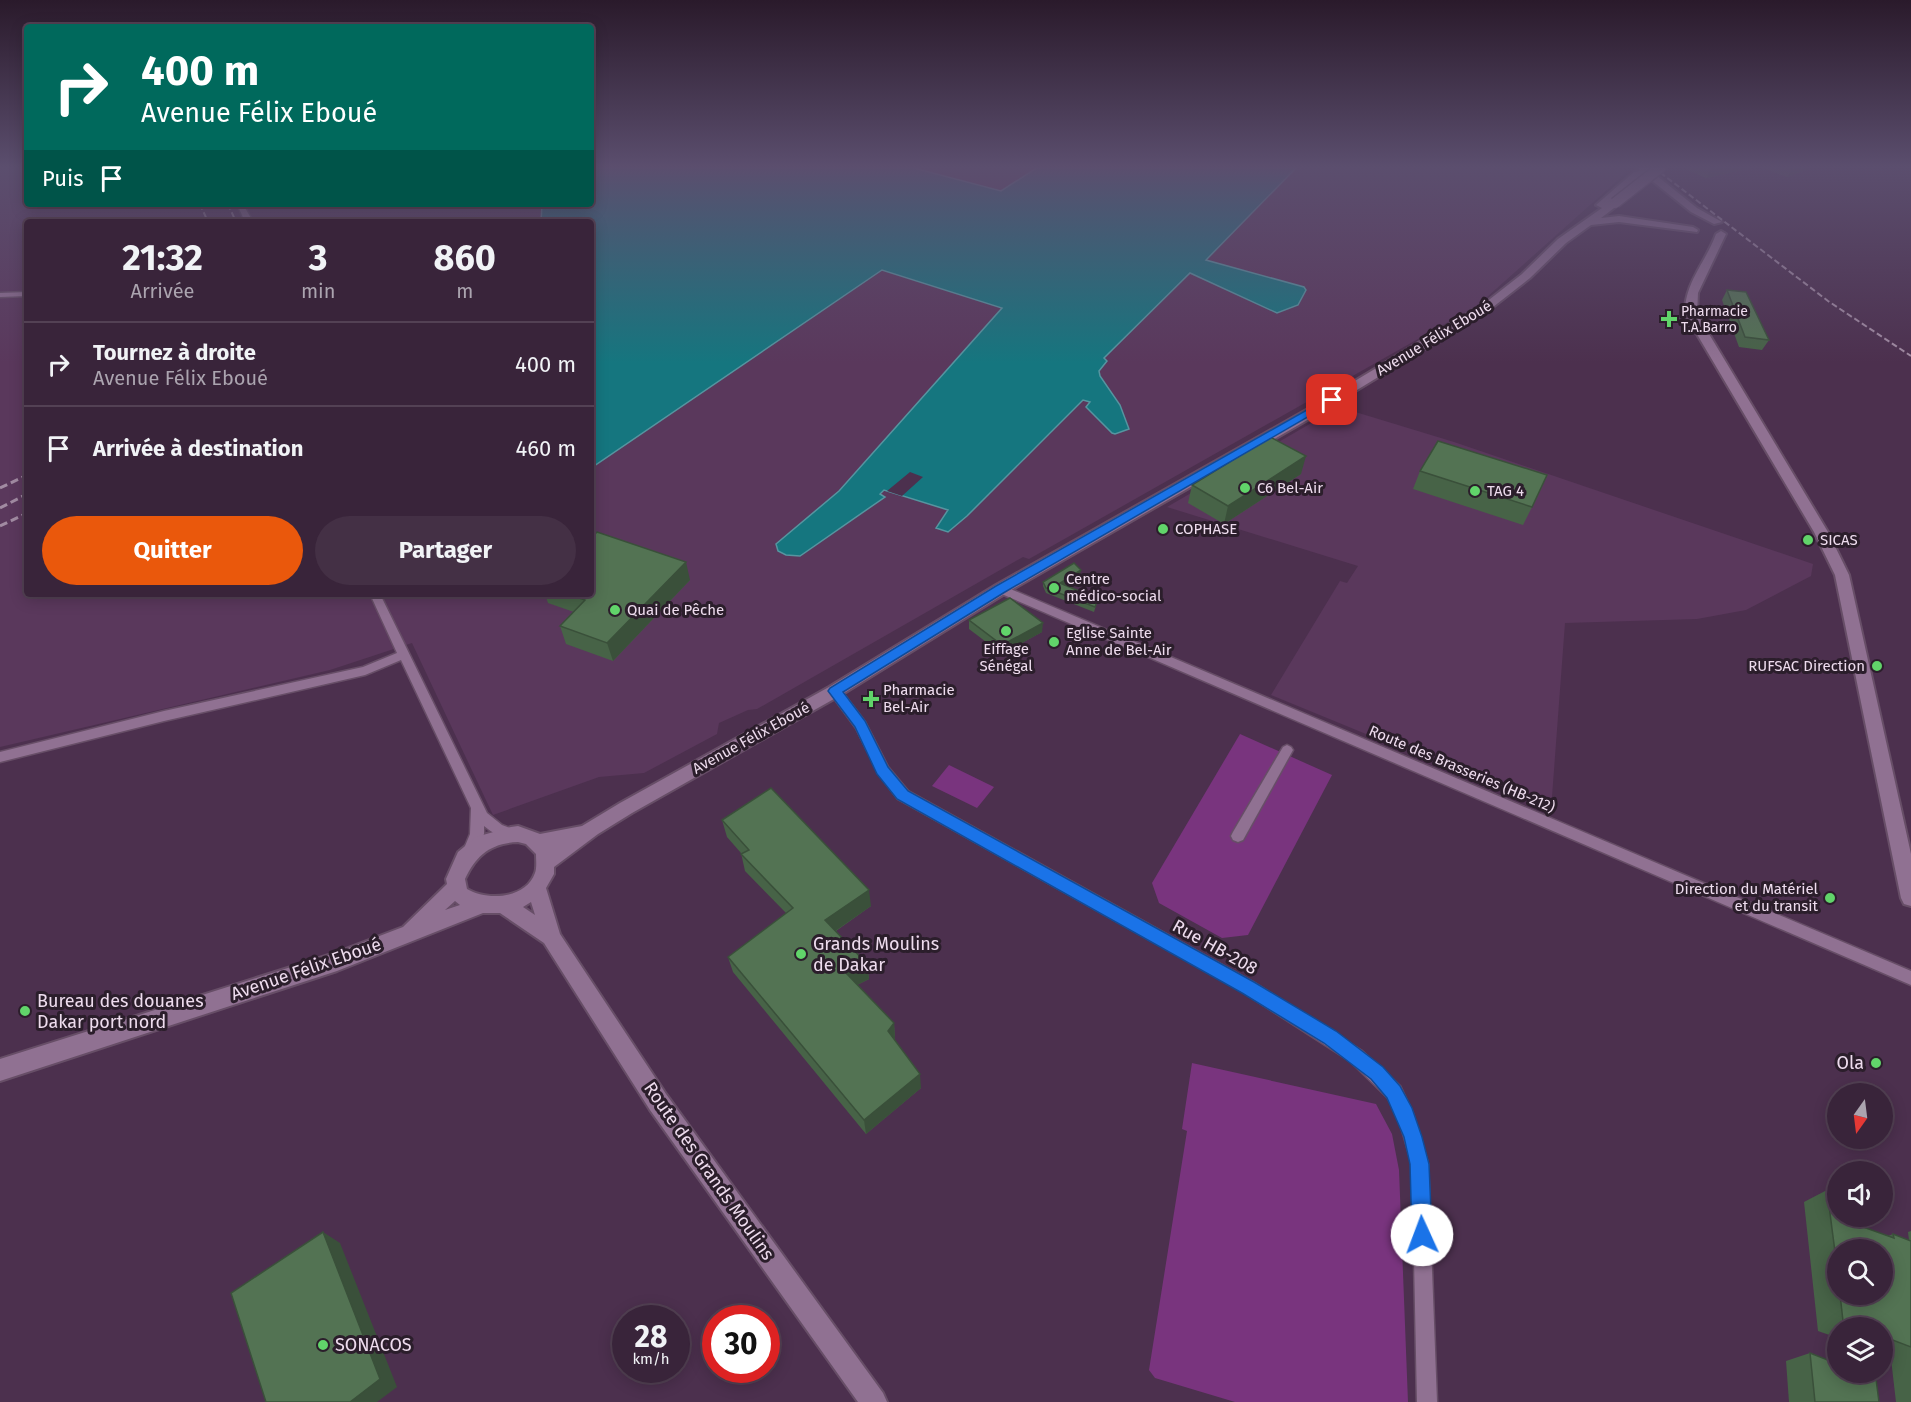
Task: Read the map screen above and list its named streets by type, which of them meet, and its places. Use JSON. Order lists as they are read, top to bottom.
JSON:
{
  "streets": {
    "street": [
      "Avenue Félix Eboué",
      "Route des Brasseries (HB-212)",
      "Rue HB-208",
      "Route des Grands Moulins"
    ]
  },
  "crossings": [
    ["Avenue Félix Eboué", "Route des Brasseries (HB-212)"],
    ["Avenue Félix Eboué", "Rue HB-208"],
    ["Avenue Félix Eboué", "Route des Grands Moulins"]
  ],
  "places": {
    "health": ["Pharmacie T.A.Barro", "Pharmacie Bel-Air"],
    "other": [
      "C6 Bel-Air",
      "TAG 4",
      "COPHASE",
      "SICAS",
      "Centre médico-social",
      "Quai de Pêche",
      "Eiffage Sénégal",
      "Eglise Sainte Anne de Bel-Air",
      "RUFSAC Direction",
      "Direction du Matériel et du transit",
      "Grands Moulins de Dakar",
      "Bureau des douanes Dakar port nord",
      "Ola",
      "SONACOS"
    ]
  },
  "north": "bottom",
  "page": {
    "turn": ["400 m", "Avenue Félix Eboué"],
    "then": "Puis",
    "eta": [
      "21:32",
      "Arrivée",
      "3",
      "min",
      "860",
      "m"
    ],
    "list": [
      {
        "name": "Tournez à droite",
        "note": "Avenue Félix Eboué",
        "value": "400 m"
      },
      {
        "name": "Arrivée à destination",
        "value": "460 m"
      }
    ],
    "buttons": ["Quitter", "Partager"],
    "speed": "28 km/h",
    "limit": "30"
  }
}
